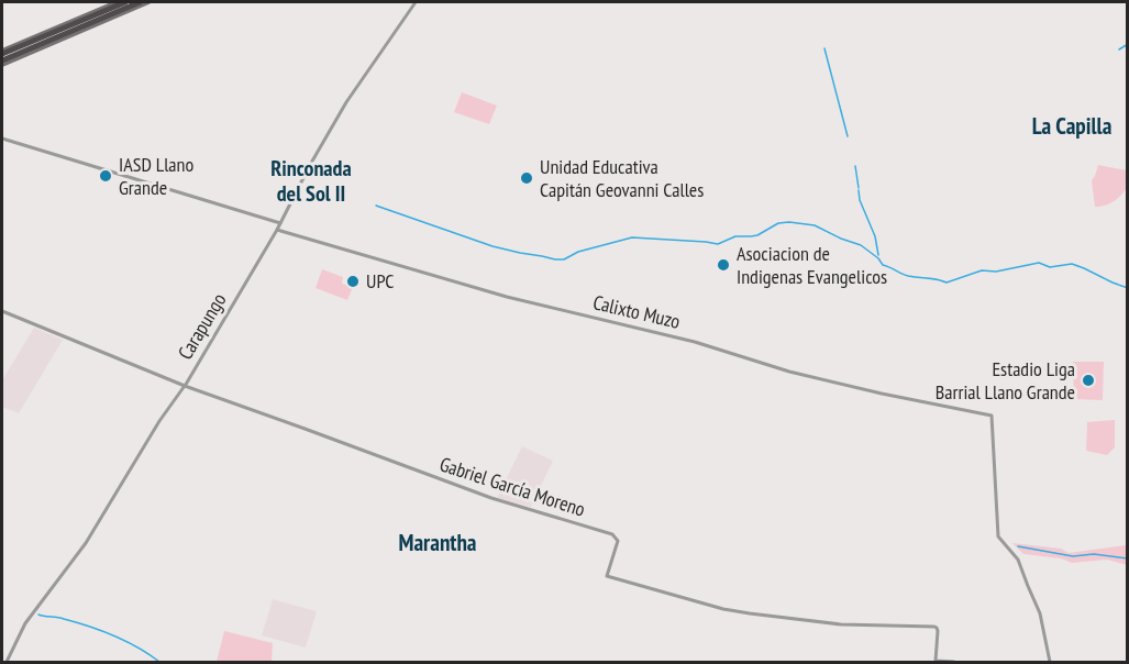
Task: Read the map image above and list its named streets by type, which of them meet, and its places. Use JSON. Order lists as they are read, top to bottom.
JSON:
{
  "streets": {
    "street": ["Calixto Muzo", "Carapungo", "Gabriel García Moreno"]
  },
  "crossings": [
    ["Calixto Muzo", "Carapungo"],
    ["Carapungo", "Gabriel García Moreno"]
  ],
  "districts": ["La Capilla", "Rinconada del Sol II", "Marantha"],
  "places": [
    "IASD Llano Grande",
    "Unidad Educativa Capitán Geovanni Calles",
    "Asociacion de Indigenas Evangelicos",
    "UPC",
    "Estadio Liga Barrial Llano Grande"
  ]
}
